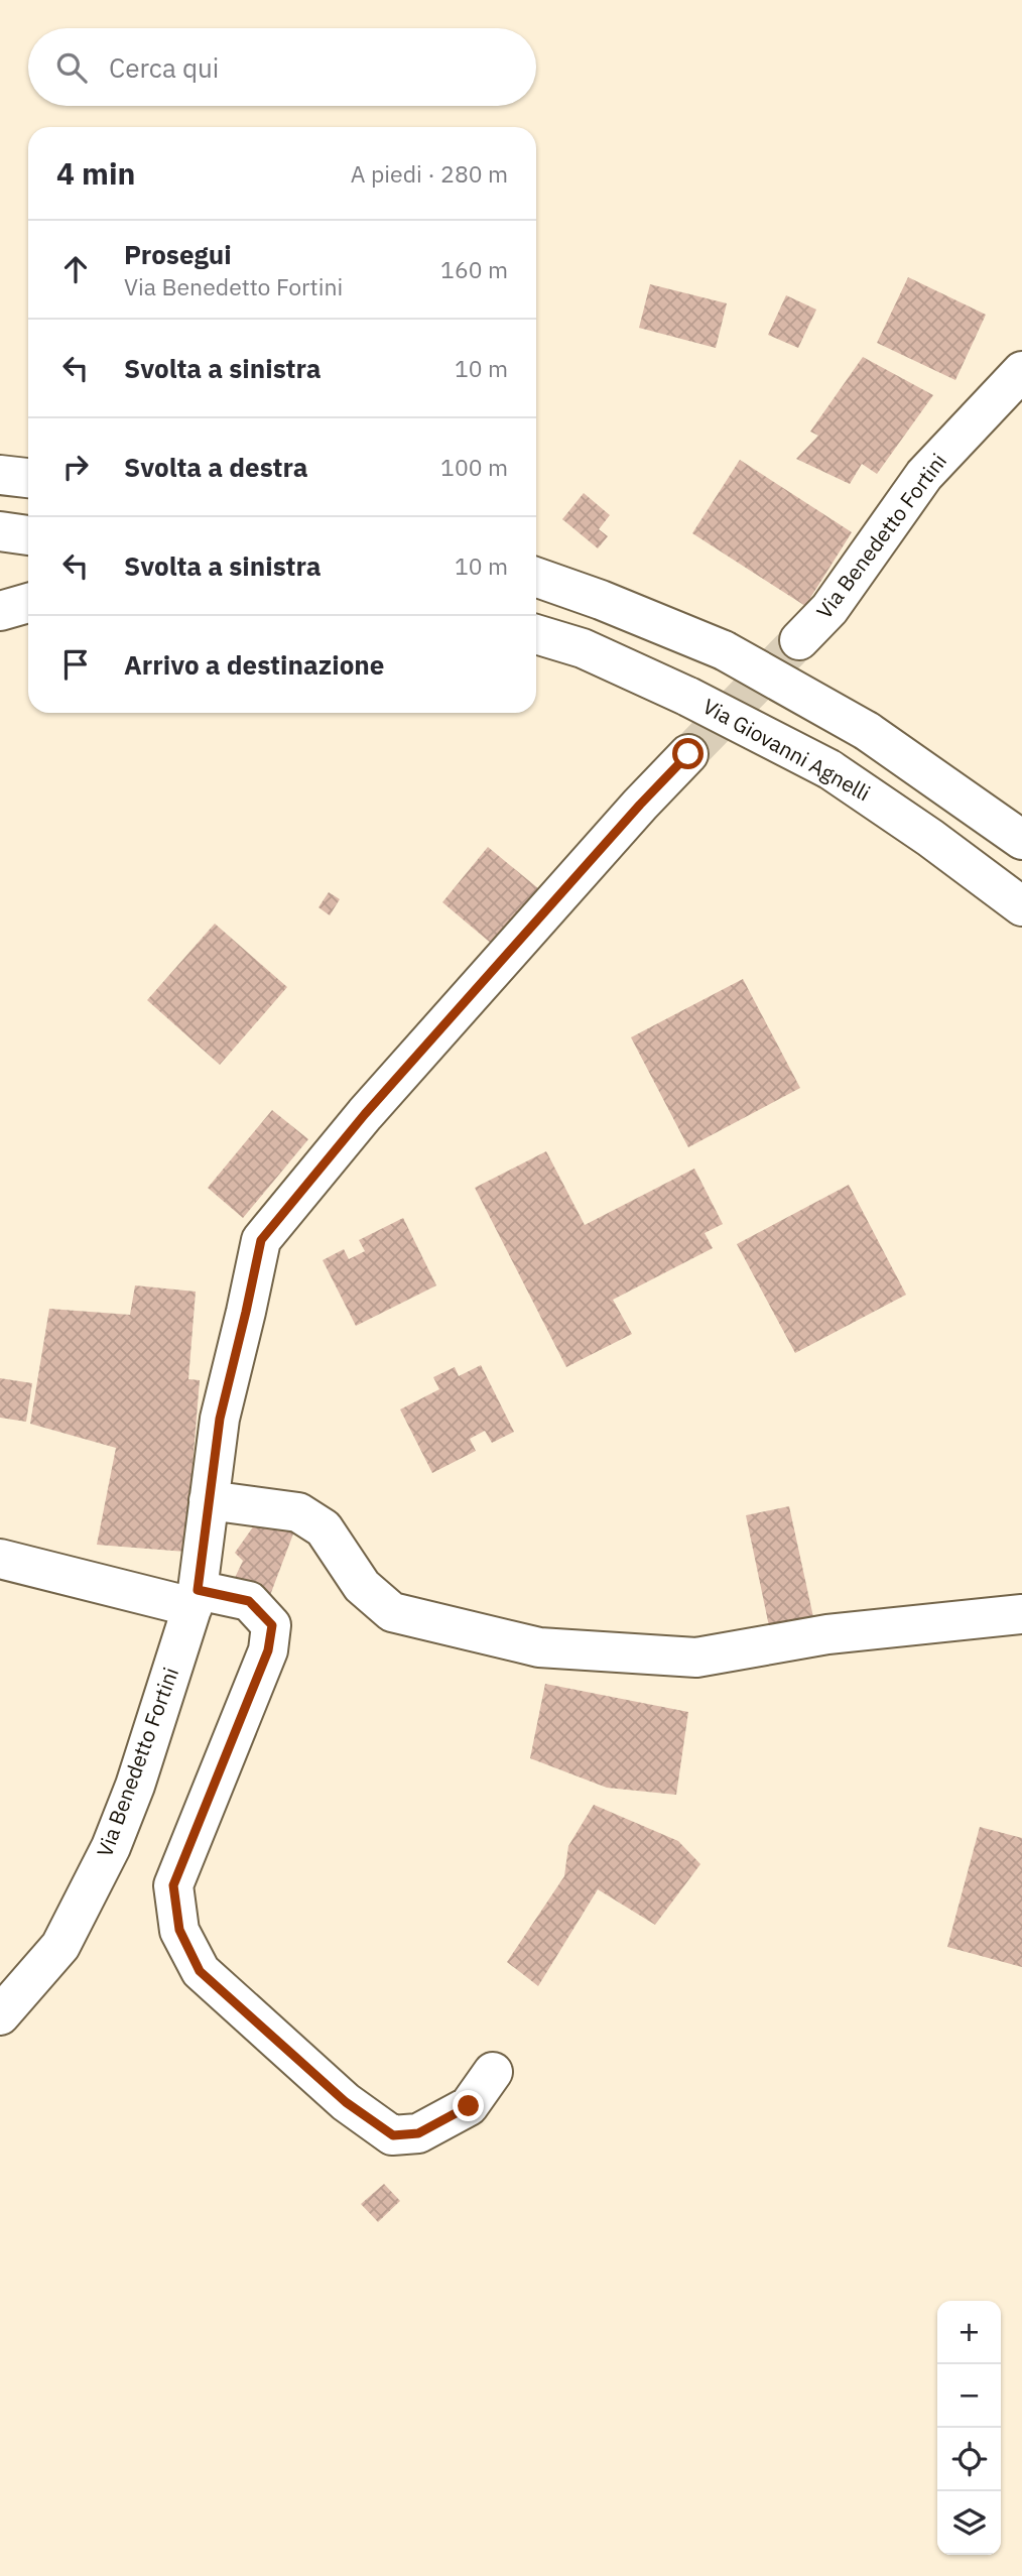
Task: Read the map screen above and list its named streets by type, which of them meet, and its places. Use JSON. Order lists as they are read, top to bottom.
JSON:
{
  "streets": {
    "main road": ["Via Benedetto Fortini", "Via Giovanni Agnelli"]
  },
  "page": {
    "search": "Cerca qui",
    "heading": ["4 min", "A piedi · 280 m"],
    "list": [
      ["Prosegui", "Via Benedetto Fortini", "160 m"],
      ["Svolta a sinistra", "10 m"],
      ["Svolta a destra", "100 m"],
      ["Svolta a sinistra", "10 m"],
      "Arrivo a destinazione"
    ],
    "map_buttons": ["+", "−"]
  }
}
